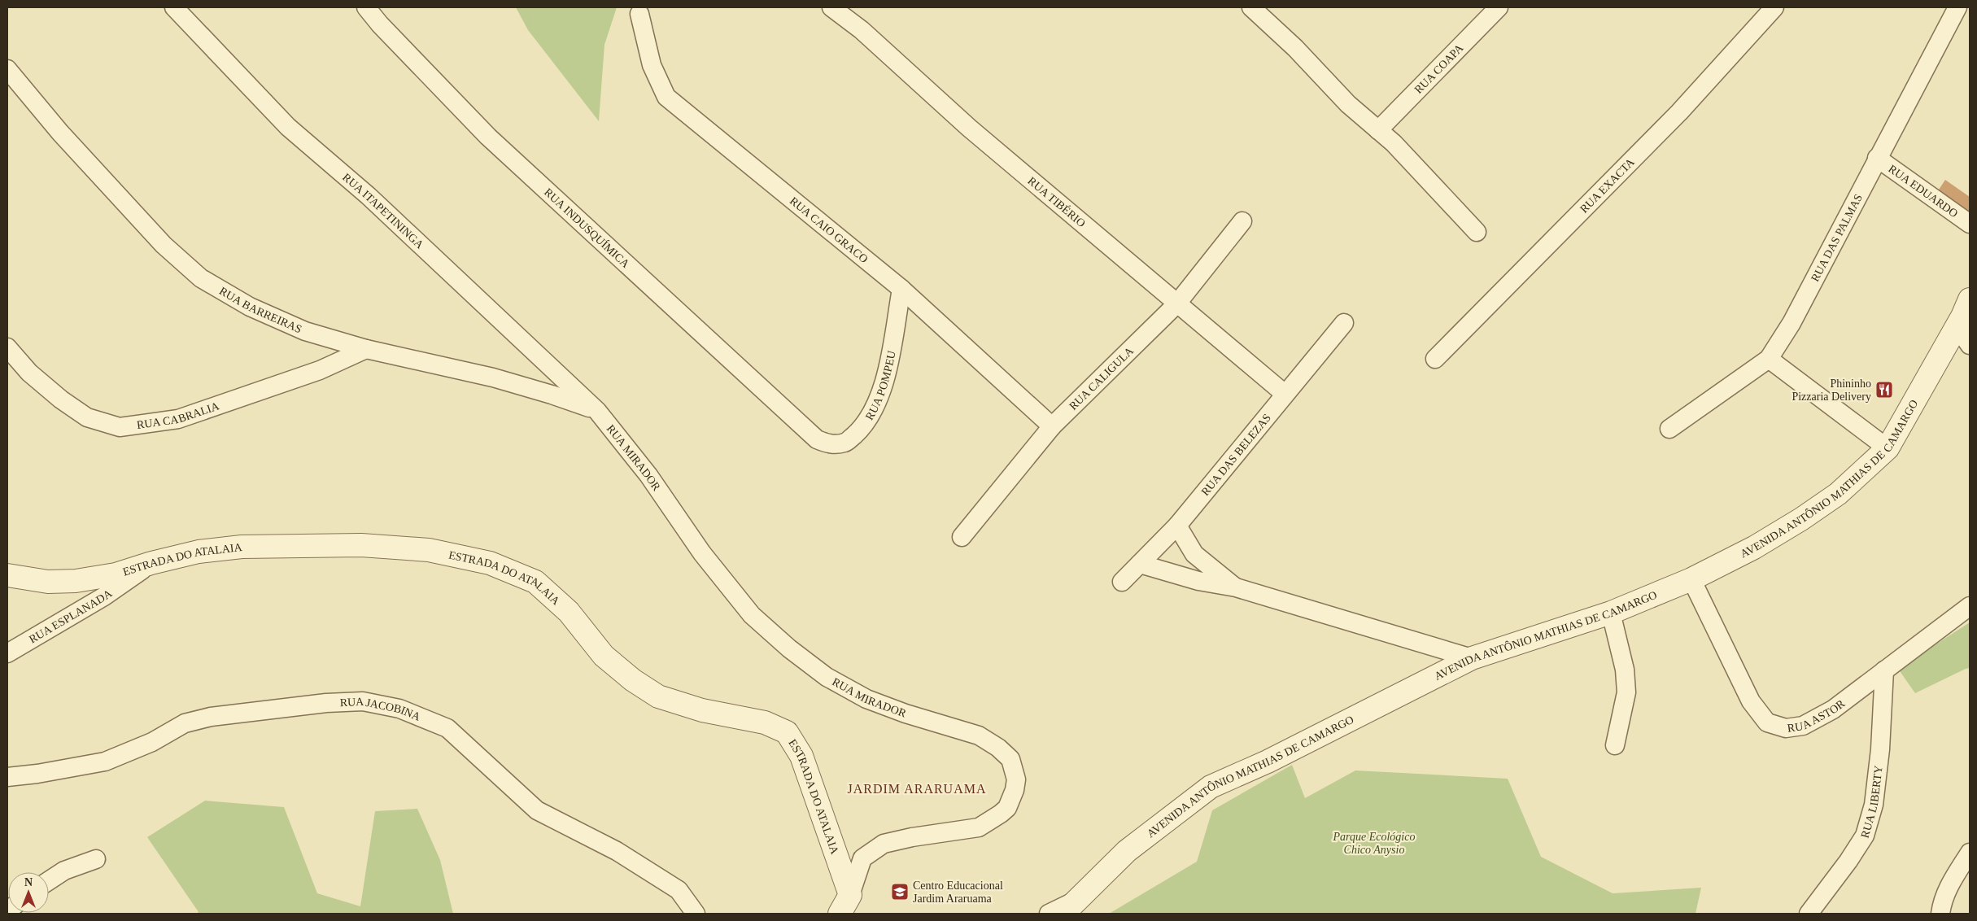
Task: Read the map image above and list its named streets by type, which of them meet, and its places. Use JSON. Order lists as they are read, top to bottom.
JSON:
{
  "streets": {
    "street": [
      "RUA COAPA",
      "RUA EXACTA",
      "RUA EDUARDO",
      "RUA TIBÉRIO",
      "RUA ITAPETININGA",
      "RUA INDUSQUÍMICA",
      "RUA CAIO GRACO",
      "RUA DAS PALMAS",
      "RUA BARREIRAS",
      "RUA CALIGULA",
      "RUA POMPEU",
      "RUA CABRALIA",
      "RUA DAS BELEZAS",
      "RUA MIRADOR",
      "AVENIDA ANTÔNIO MATHIAS DE CAMARGO",
      "ESTRADA DO ATALAIA",
      "RUA ESPLANADA",
      "RUA JACOBINA",
      "RUA ASTOR",
      "RUA LIBERTY"
    ]
  },
  "crossings": [
    ["RUA EDUARDO", "RUA DAS PALMAS"],
    ["RUA TIBÉRIO", "RUA CALIGULA"],
    ["RUA TIBÉRIO", "RUA DAS BELEZAS"],
    ["RUA ITAPETININGA", "RUA BARREIRAS"],
    ["RUA ITAPETININGA", "RUA MIRADOR"],
    ["RUA INDUSQUÍMICA", "RUA POMPEU"],
    ["RUA CAIO GRACO", "RUA CALIGULA"],
    ["RUA CAIO GRACO", "RUA POMPEU"],
    ["RUA BARREIRAS", "RUA CABRALIA"],
    ["RUA BARREIRAS", "RUA MIRADOR"],
    ["RUA MIRADOR", "ESTRADA DO ATALAIA"],
    ["AVENIDA ANTÔNIO MATHIAS DE CAMARGO", "RUA ASTOR"],
    ["ESTRADA DO ATALAIA", "RUA ESPLANADA"],
    ["RUA ASTOR", "RUA LIBERTY"]
  ],
  "districts": ["JARDIM ARARUAMA"],
  "parks": ["Parque Ecológico Chico Anysio"],
  "places": {
    "restaurant": ["Phininho Pizzaria Delivery"],
    "school or university": ["Centro Educacional Jardim Araruama"]
  },
  "north": "top"
}
